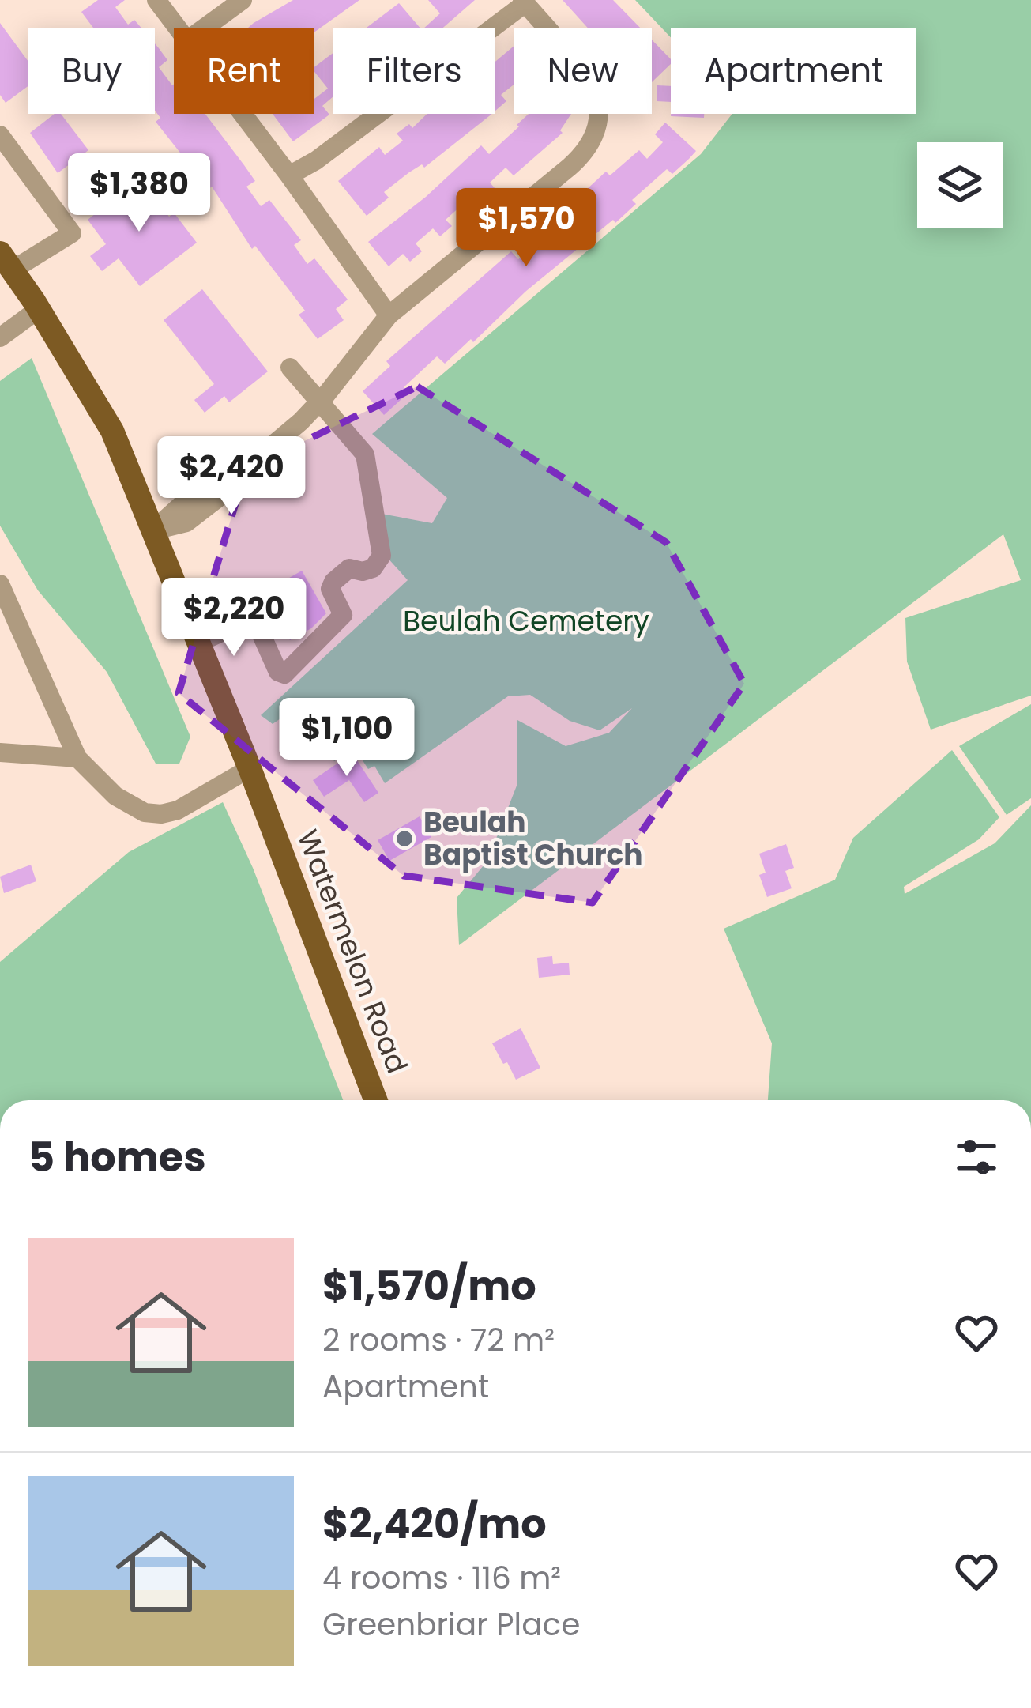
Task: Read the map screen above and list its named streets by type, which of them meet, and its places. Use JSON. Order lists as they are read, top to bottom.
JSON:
{
  "streets": {
    "main road": ["Watermelon Road"]
  },
  "parks": ["Beulah Cemetery"],
  "places": ["Beulah Baptist Church"],
  "page": {
    "chip": [
      "Buy",
      "Rent",
      "Filters",
      "New",
      "Apartment"
    ],
    "price": [
      "$1,380",
      "$1,570",
      "$2,420",
      "$2,220",
      "$1,100"
    ],
    "heading": "5 homes",
    "list": [
      {
        "name": "$1,570/mo",
        "note": "2 rooms · 72 m² · Apartment"
      },
      {
        "name": "$2,420/mo",
        "note": "4 rooms · 116 m² · Greenbriar Place"
      }
    ]
  }
}
